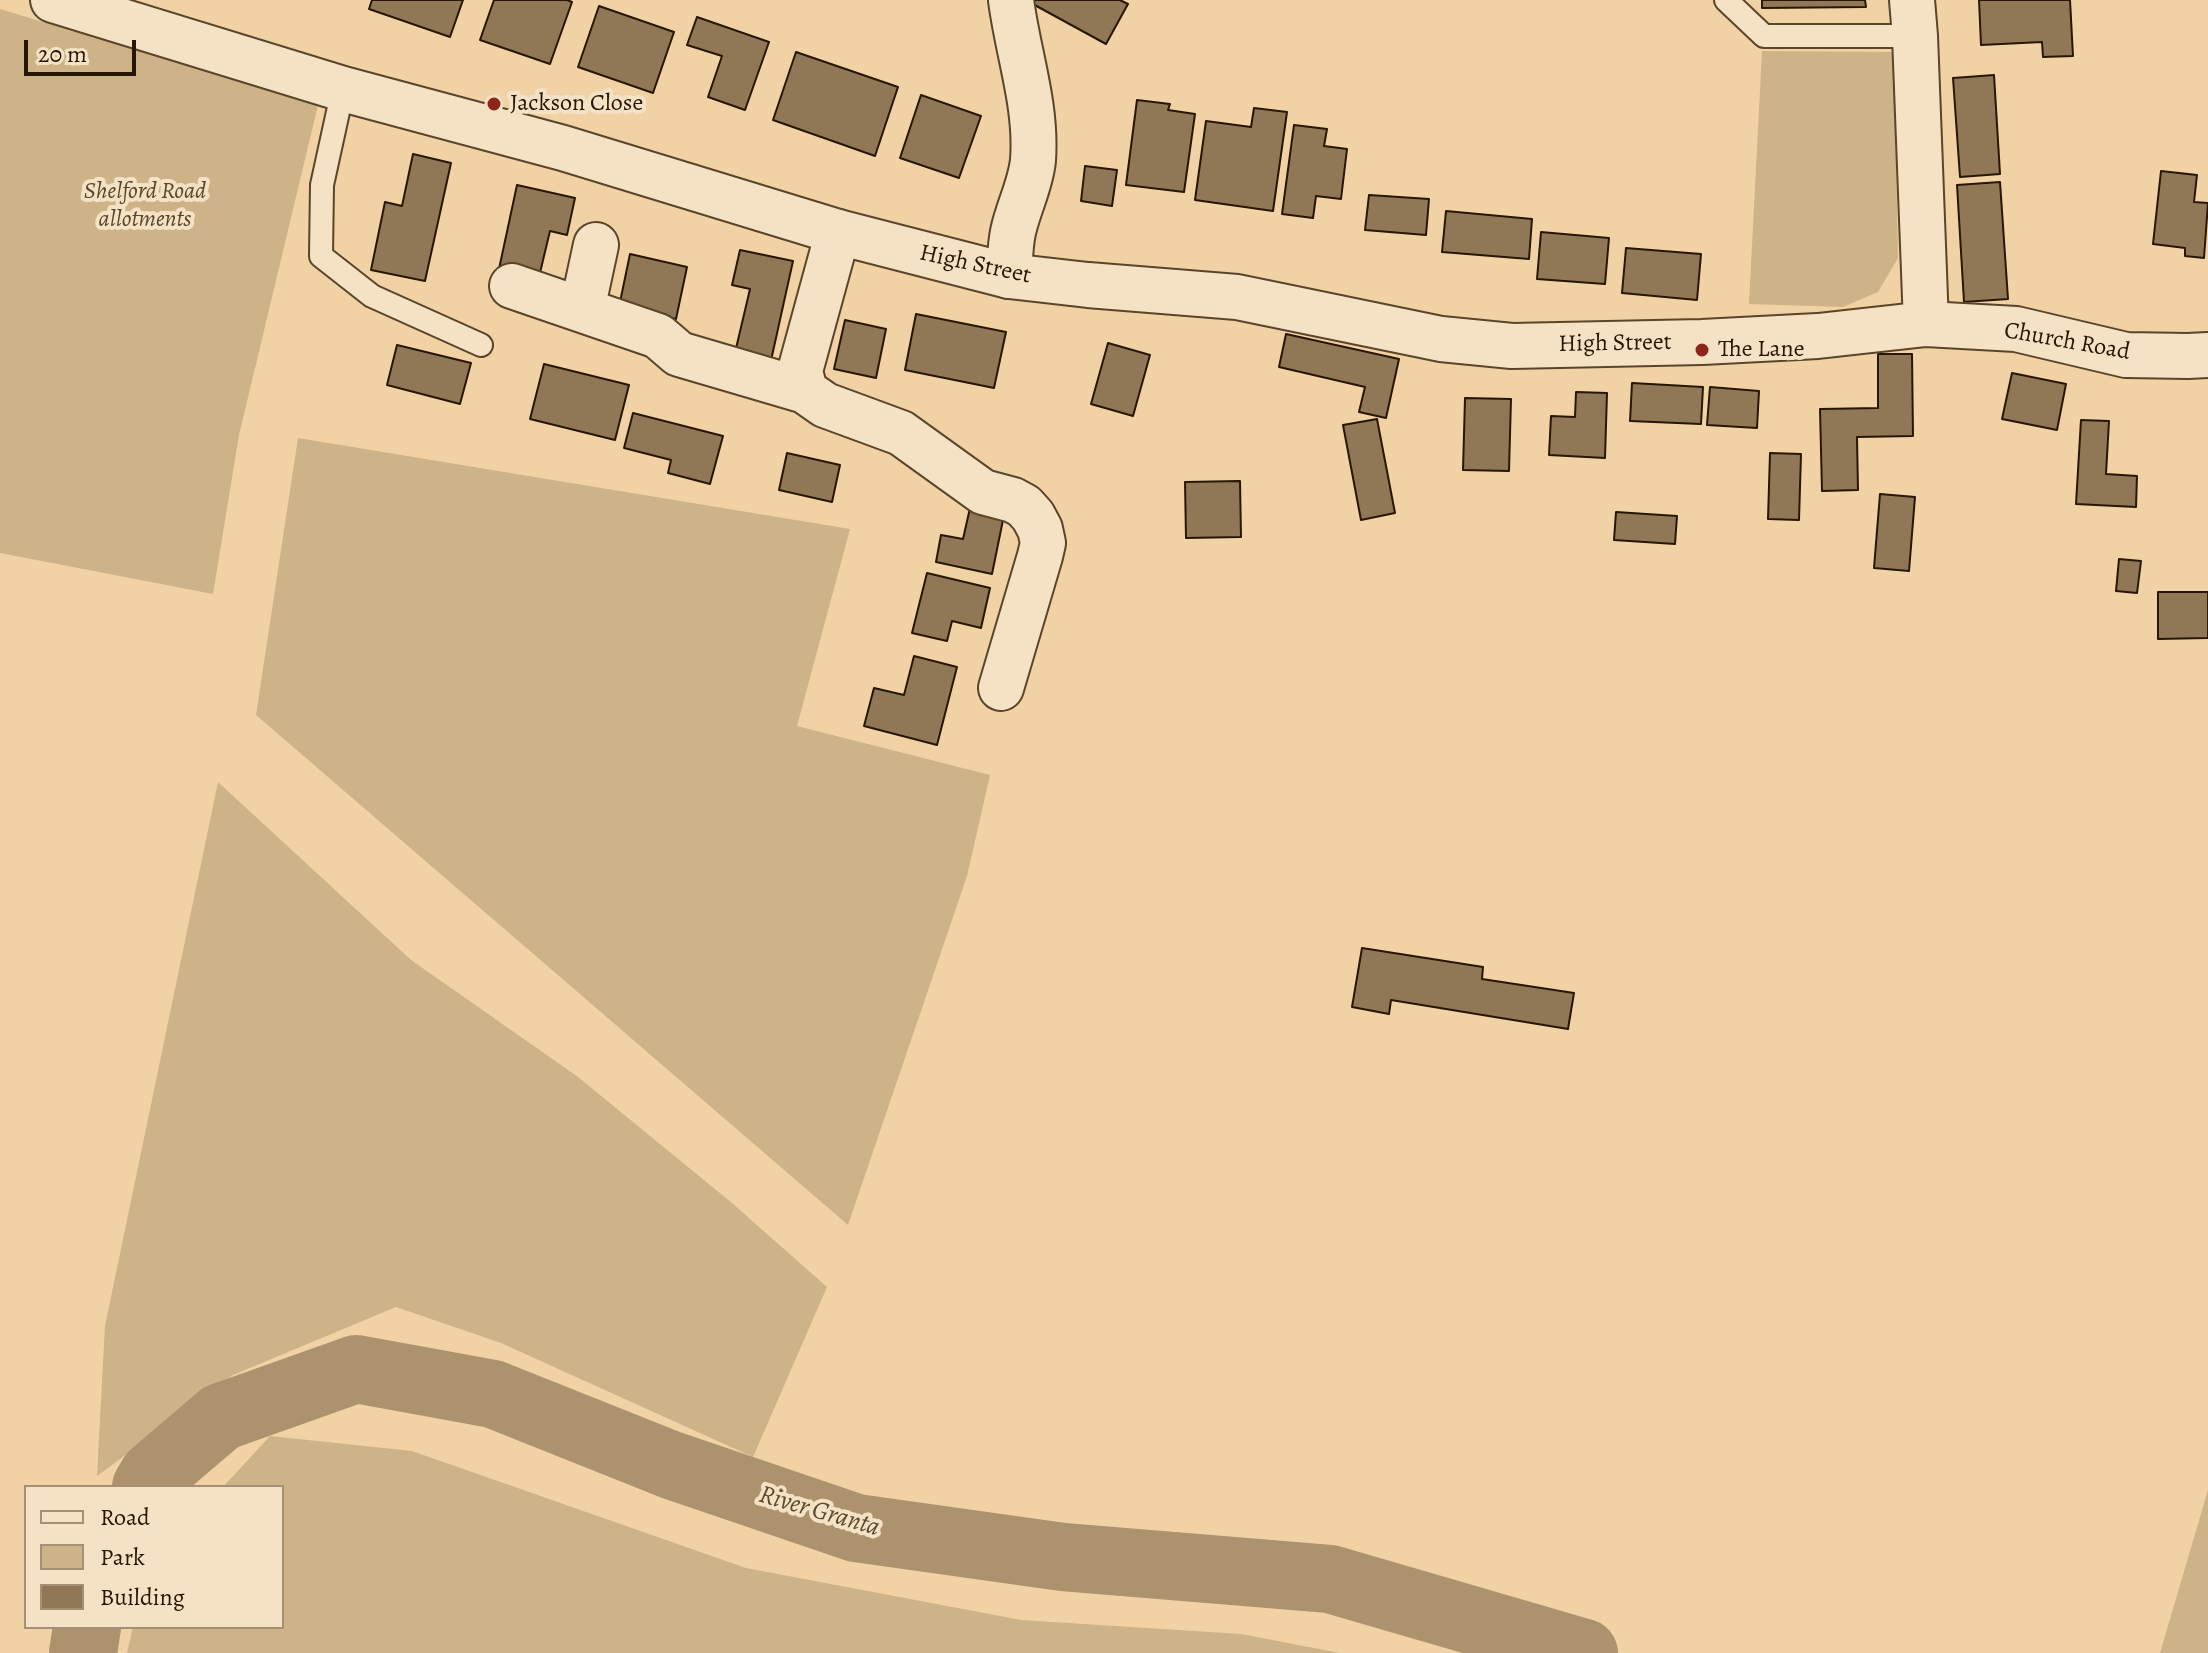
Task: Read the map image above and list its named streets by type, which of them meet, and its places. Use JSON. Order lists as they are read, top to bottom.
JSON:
{
  "streets": {
    "street": ["High Street", "Church Road"]
  },
  "crossings": [
    ["High Street", "Church Road"]
  ],
  "water": ["River Granta"],
  "parks": ["Shelford Road allotments"],
  "places": ["Jackson Close", "The Lane"],
  "legend": ["Road", "Park", "Building"],
  "scale_bar": "20 m"
}
